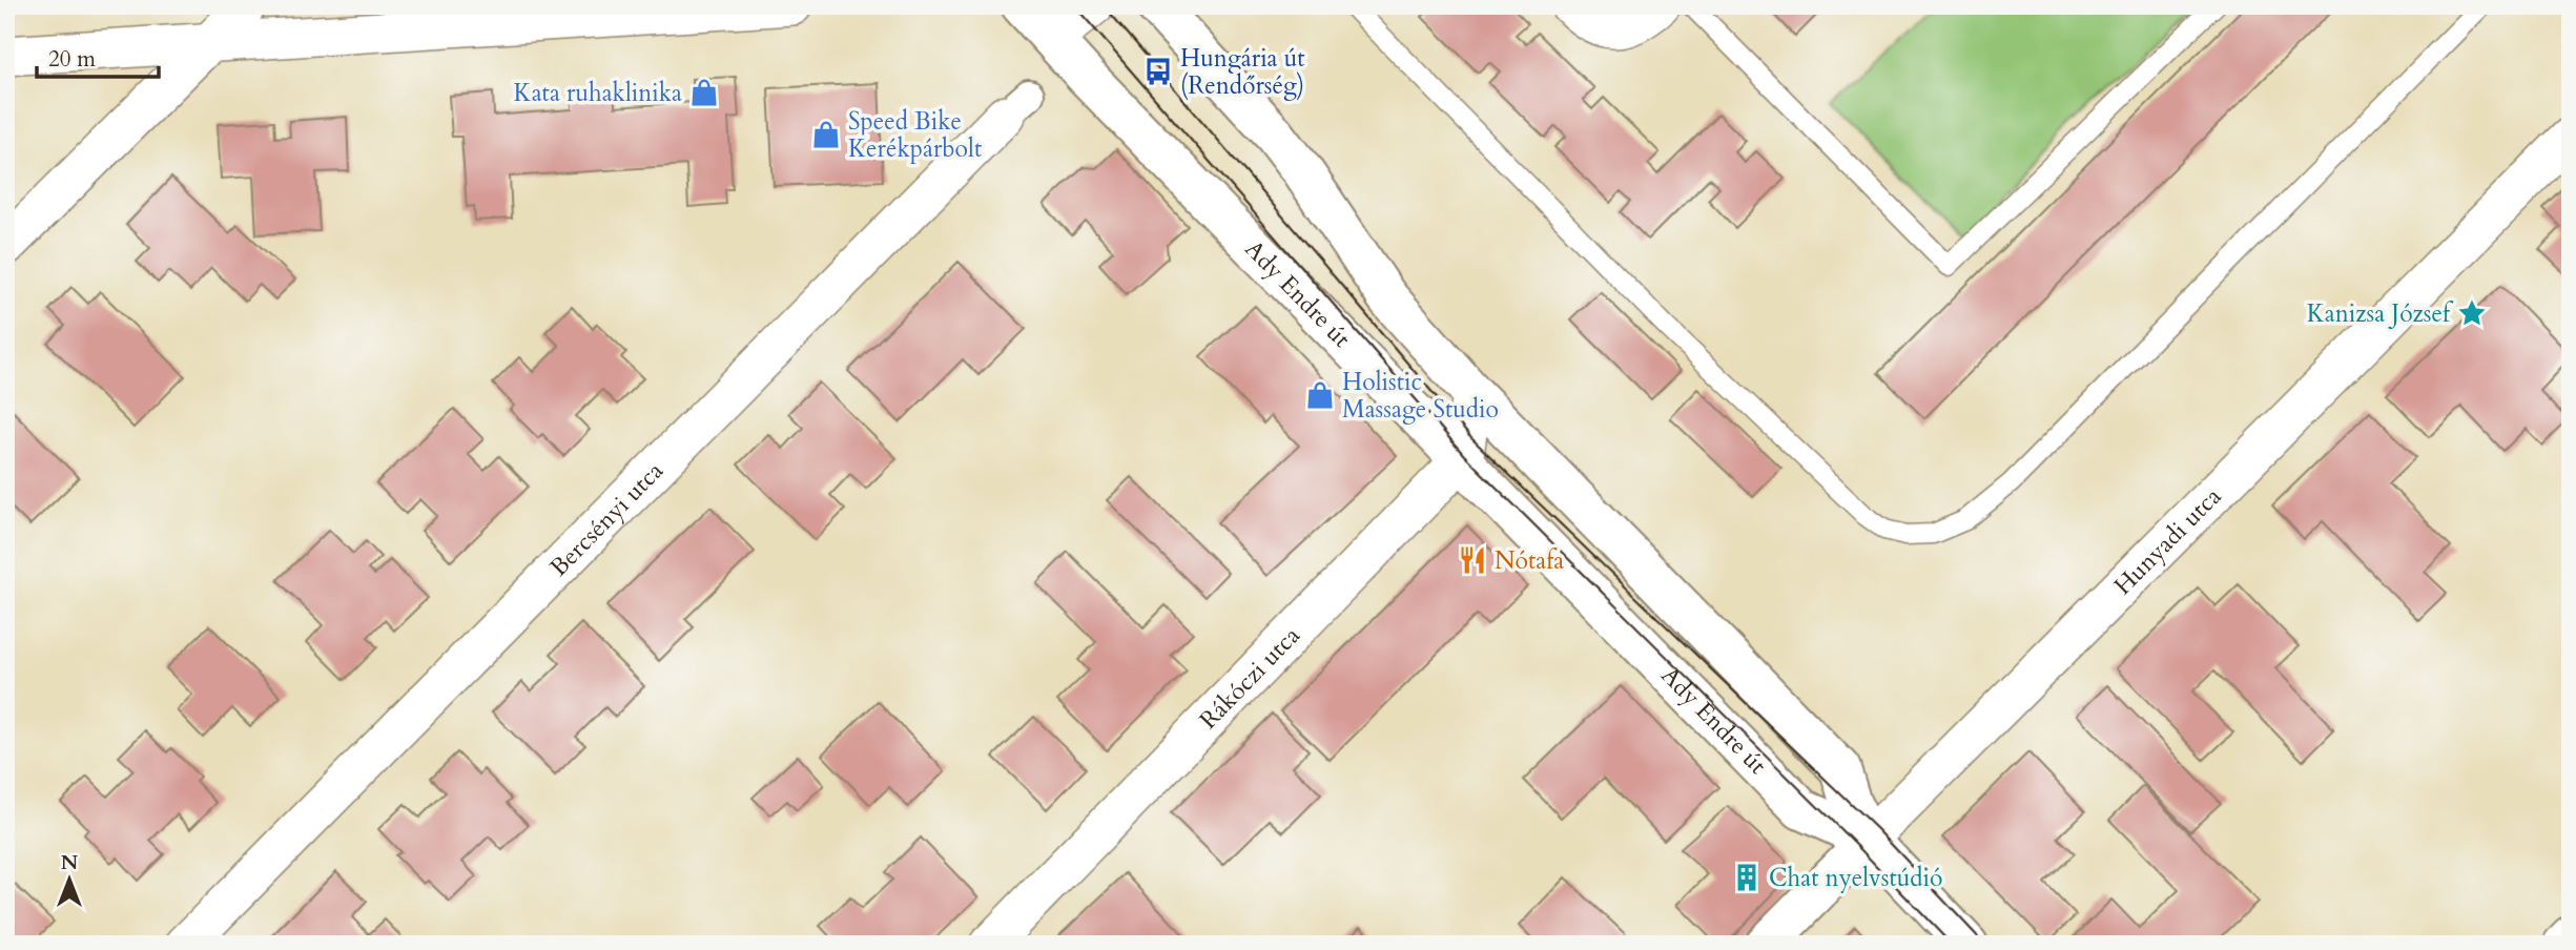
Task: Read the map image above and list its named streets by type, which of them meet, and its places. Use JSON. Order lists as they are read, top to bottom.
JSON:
{
  "streets": {
    "street": [
      "Ady Endre út",
      "Bercsényi utca",
      "Hunyadi utca",
      "Rákóczi utca"
    ]
  },
  "crossings": [
    ["Ady Endre út", "Hunyadi utca"],
    ["Ady Endre út", "Rákóczi utca"]
  ],
  "places": {
    "bus stop": ["Hungária út (Rendőrség)"],
    "shop": ["Kata ruhaklinika", "Speed Bike Kerékpárbolt", "Holistic Massage Studio"],
    "place": ["Kanizsa József"],
    "restaurant": ["Nótafa"],
    "building": ["Chat nyelvstúdió"]
  },
  "scale_bar": "20 m",
  "north": "top"
}
